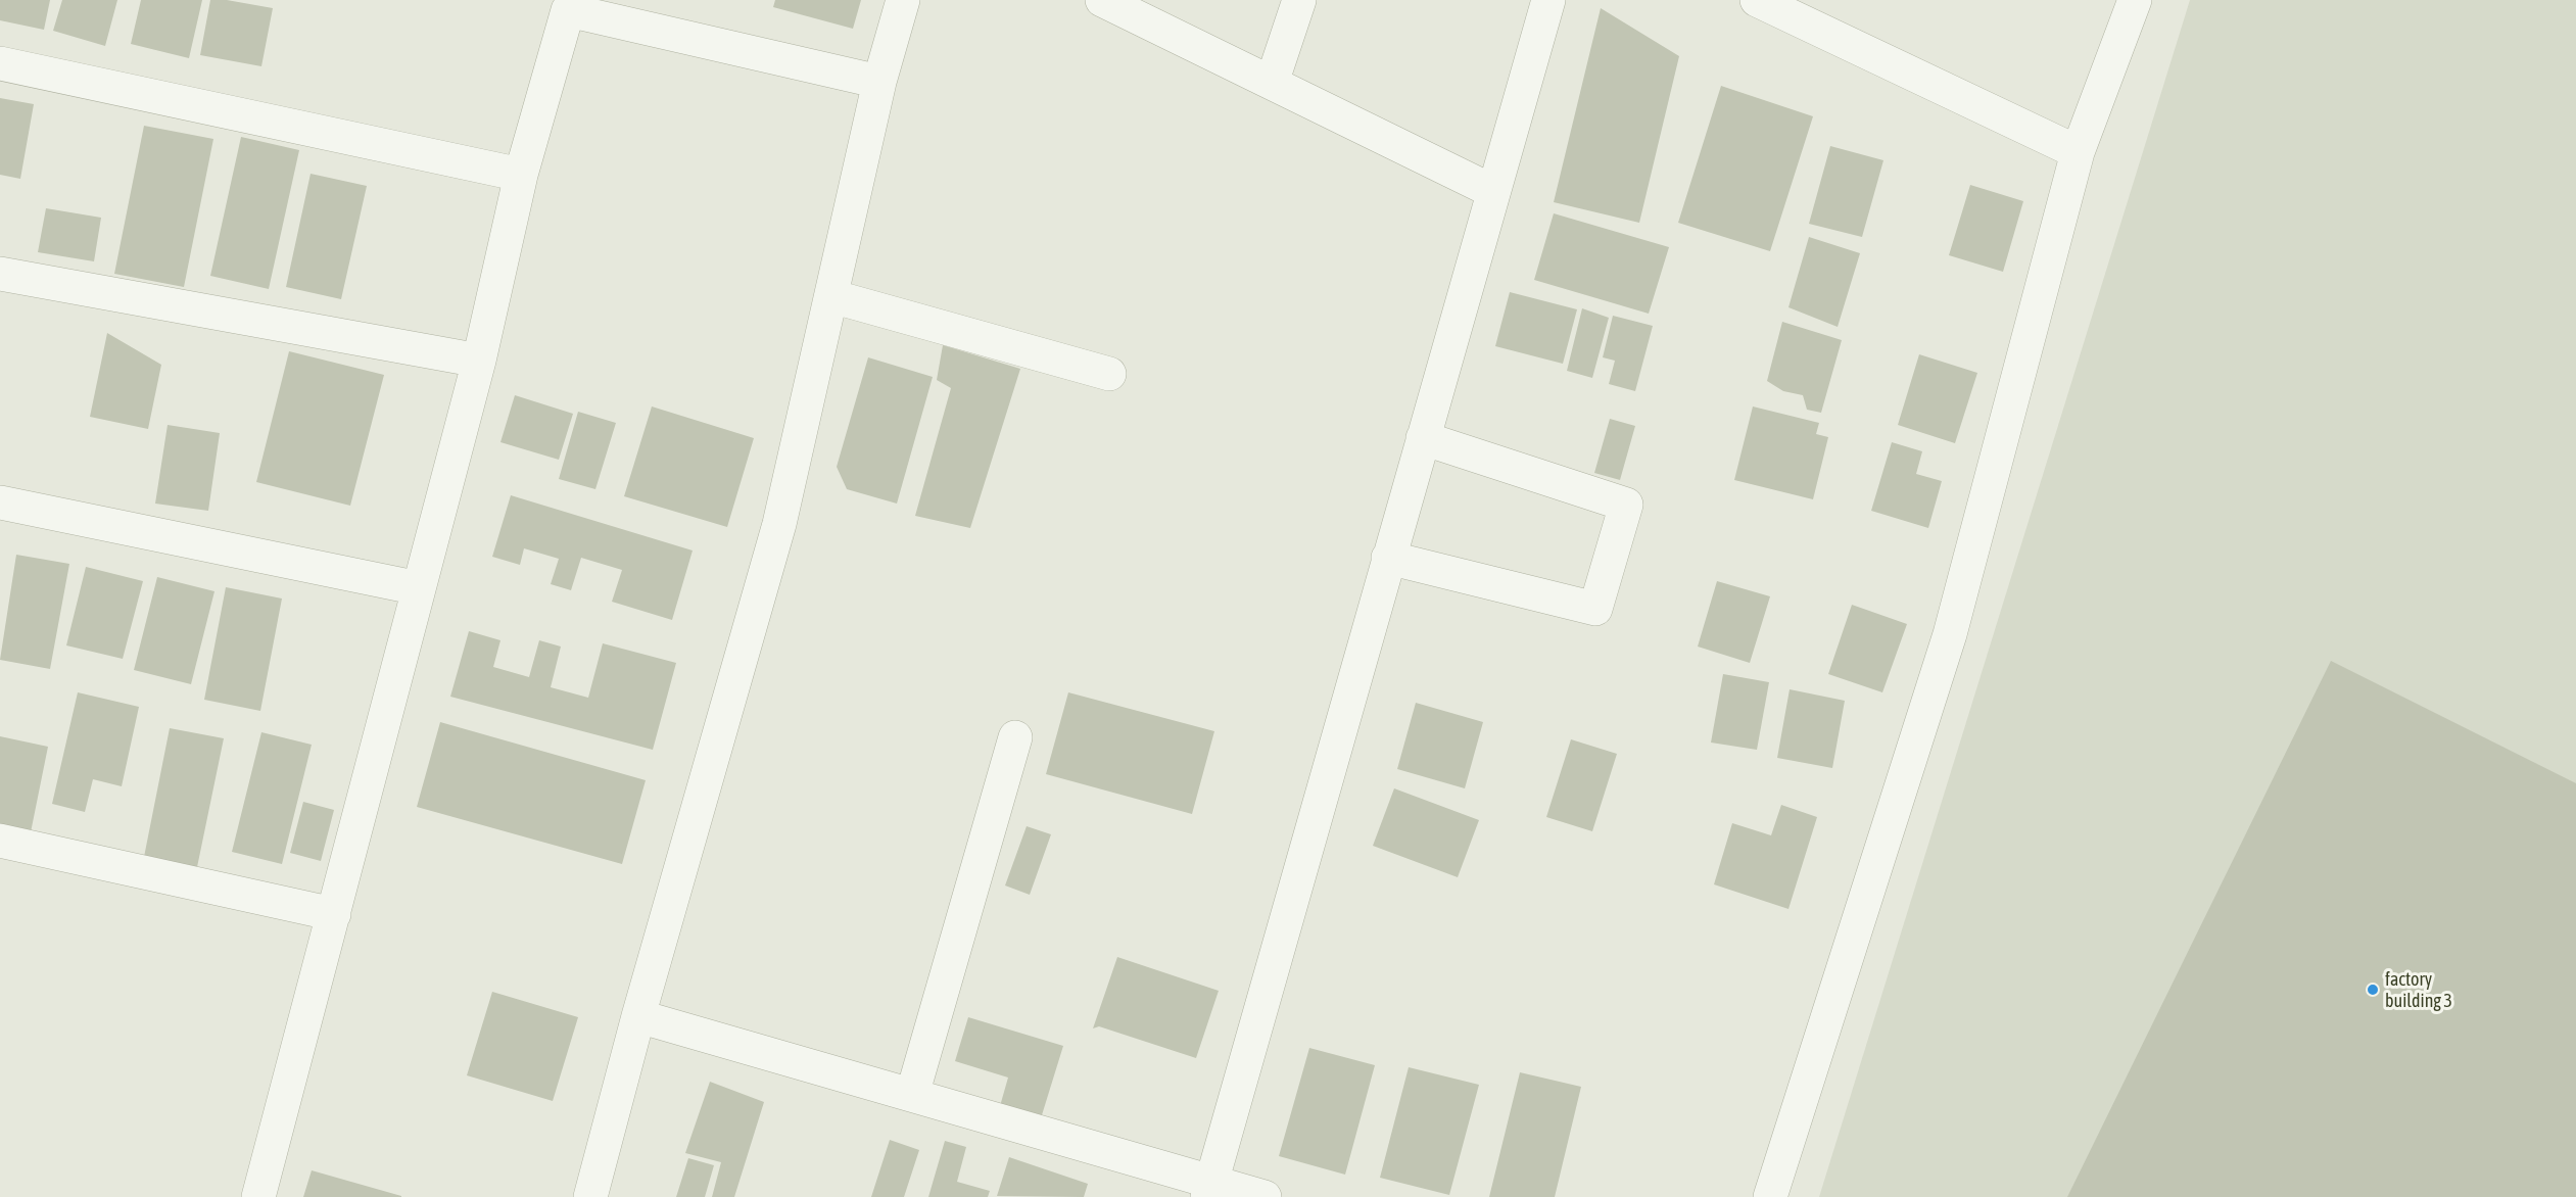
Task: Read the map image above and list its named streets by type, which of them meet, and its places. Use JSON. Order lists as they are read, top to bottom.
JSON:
{
  "places": ["factory building 3"]
}
